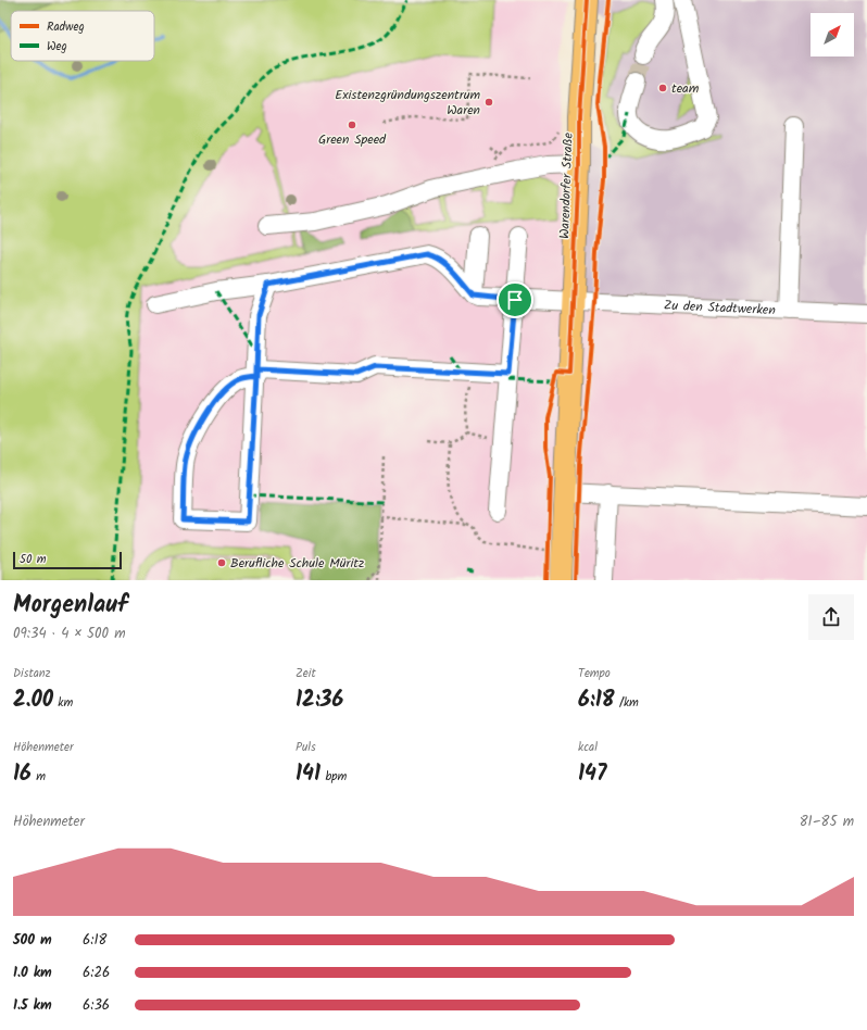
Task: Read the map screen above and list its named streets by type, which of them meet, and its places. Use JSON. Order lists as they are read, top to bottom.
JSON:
{
  "streets": {
    "main road": ["Warendorfer Straße"],
    "street": ["Zu den Stadtwerken"]
  },
  "crossings": [
    ["Warendorfer Straße", "Zu den Stadtwerken"]
  ],
  "places": [
    "team",
    "Existenzgründungszentrum Waren",
    "Green Speed",
    "Berufliche Schule Müritz"
  ],
  "legend": ["Radweg", "Weg"],
  "scale_bar": "50 m",
  "north": "top right",
  "page": {
    "scale": "50 m",
    "heading": ["Morgenlauf", "09:34 · 4 × 500 m"],
    "stats": [
      ["Distanz", "2.00 km"],
      ["Zeit", "12:36"],
      ["Tempo", "6:18 /km"],
      ["Höhenmeter", "16 m"],
      ["Puls", "141 bpm"],
      ["kcal", "147"]
    ],
    "chart": ["Höhenmeter", "81–85 m"],
    "list": [
      {
        "name": "500 m",
        "note": "6:18"
      },
      {
        "name": "1.0 km",
        "note": "6:26"
      },
      {
        "name": "1.5 km",
        "note": "6:36"
      }
    ]
  }
}
